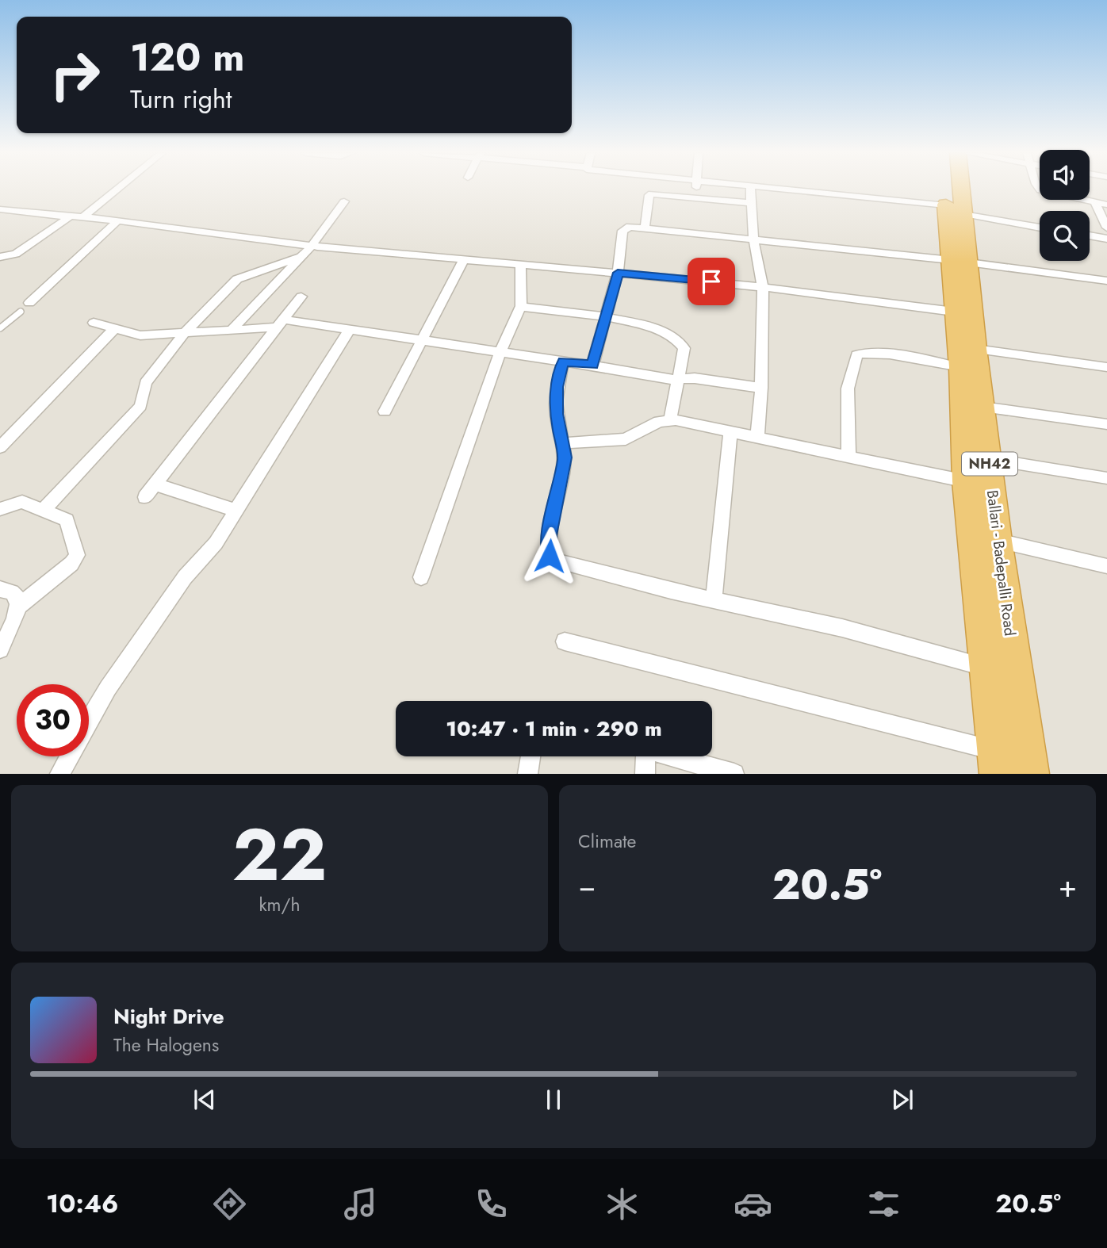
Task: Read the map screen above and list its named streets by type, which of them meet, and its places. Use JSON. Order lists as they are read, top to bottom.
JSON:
{
  "streets": {
    "highway": ["NH42", "Ballari - Badepalli Road"]
  },
  "page": {
    "turn": ["120 m", "Turn right"],
    "limit": "30",
    "trip": "10:47 · 1 min · 290 m",
    "tile": [
      ["22", "km/h"],
      "Climate"
    ],
    "heat": ["−", "20.5°", "+"],
    "song": ["Night Drive", "The Halogens"],
    "tabs": ["10:46", "20.5°"]
  }
}
